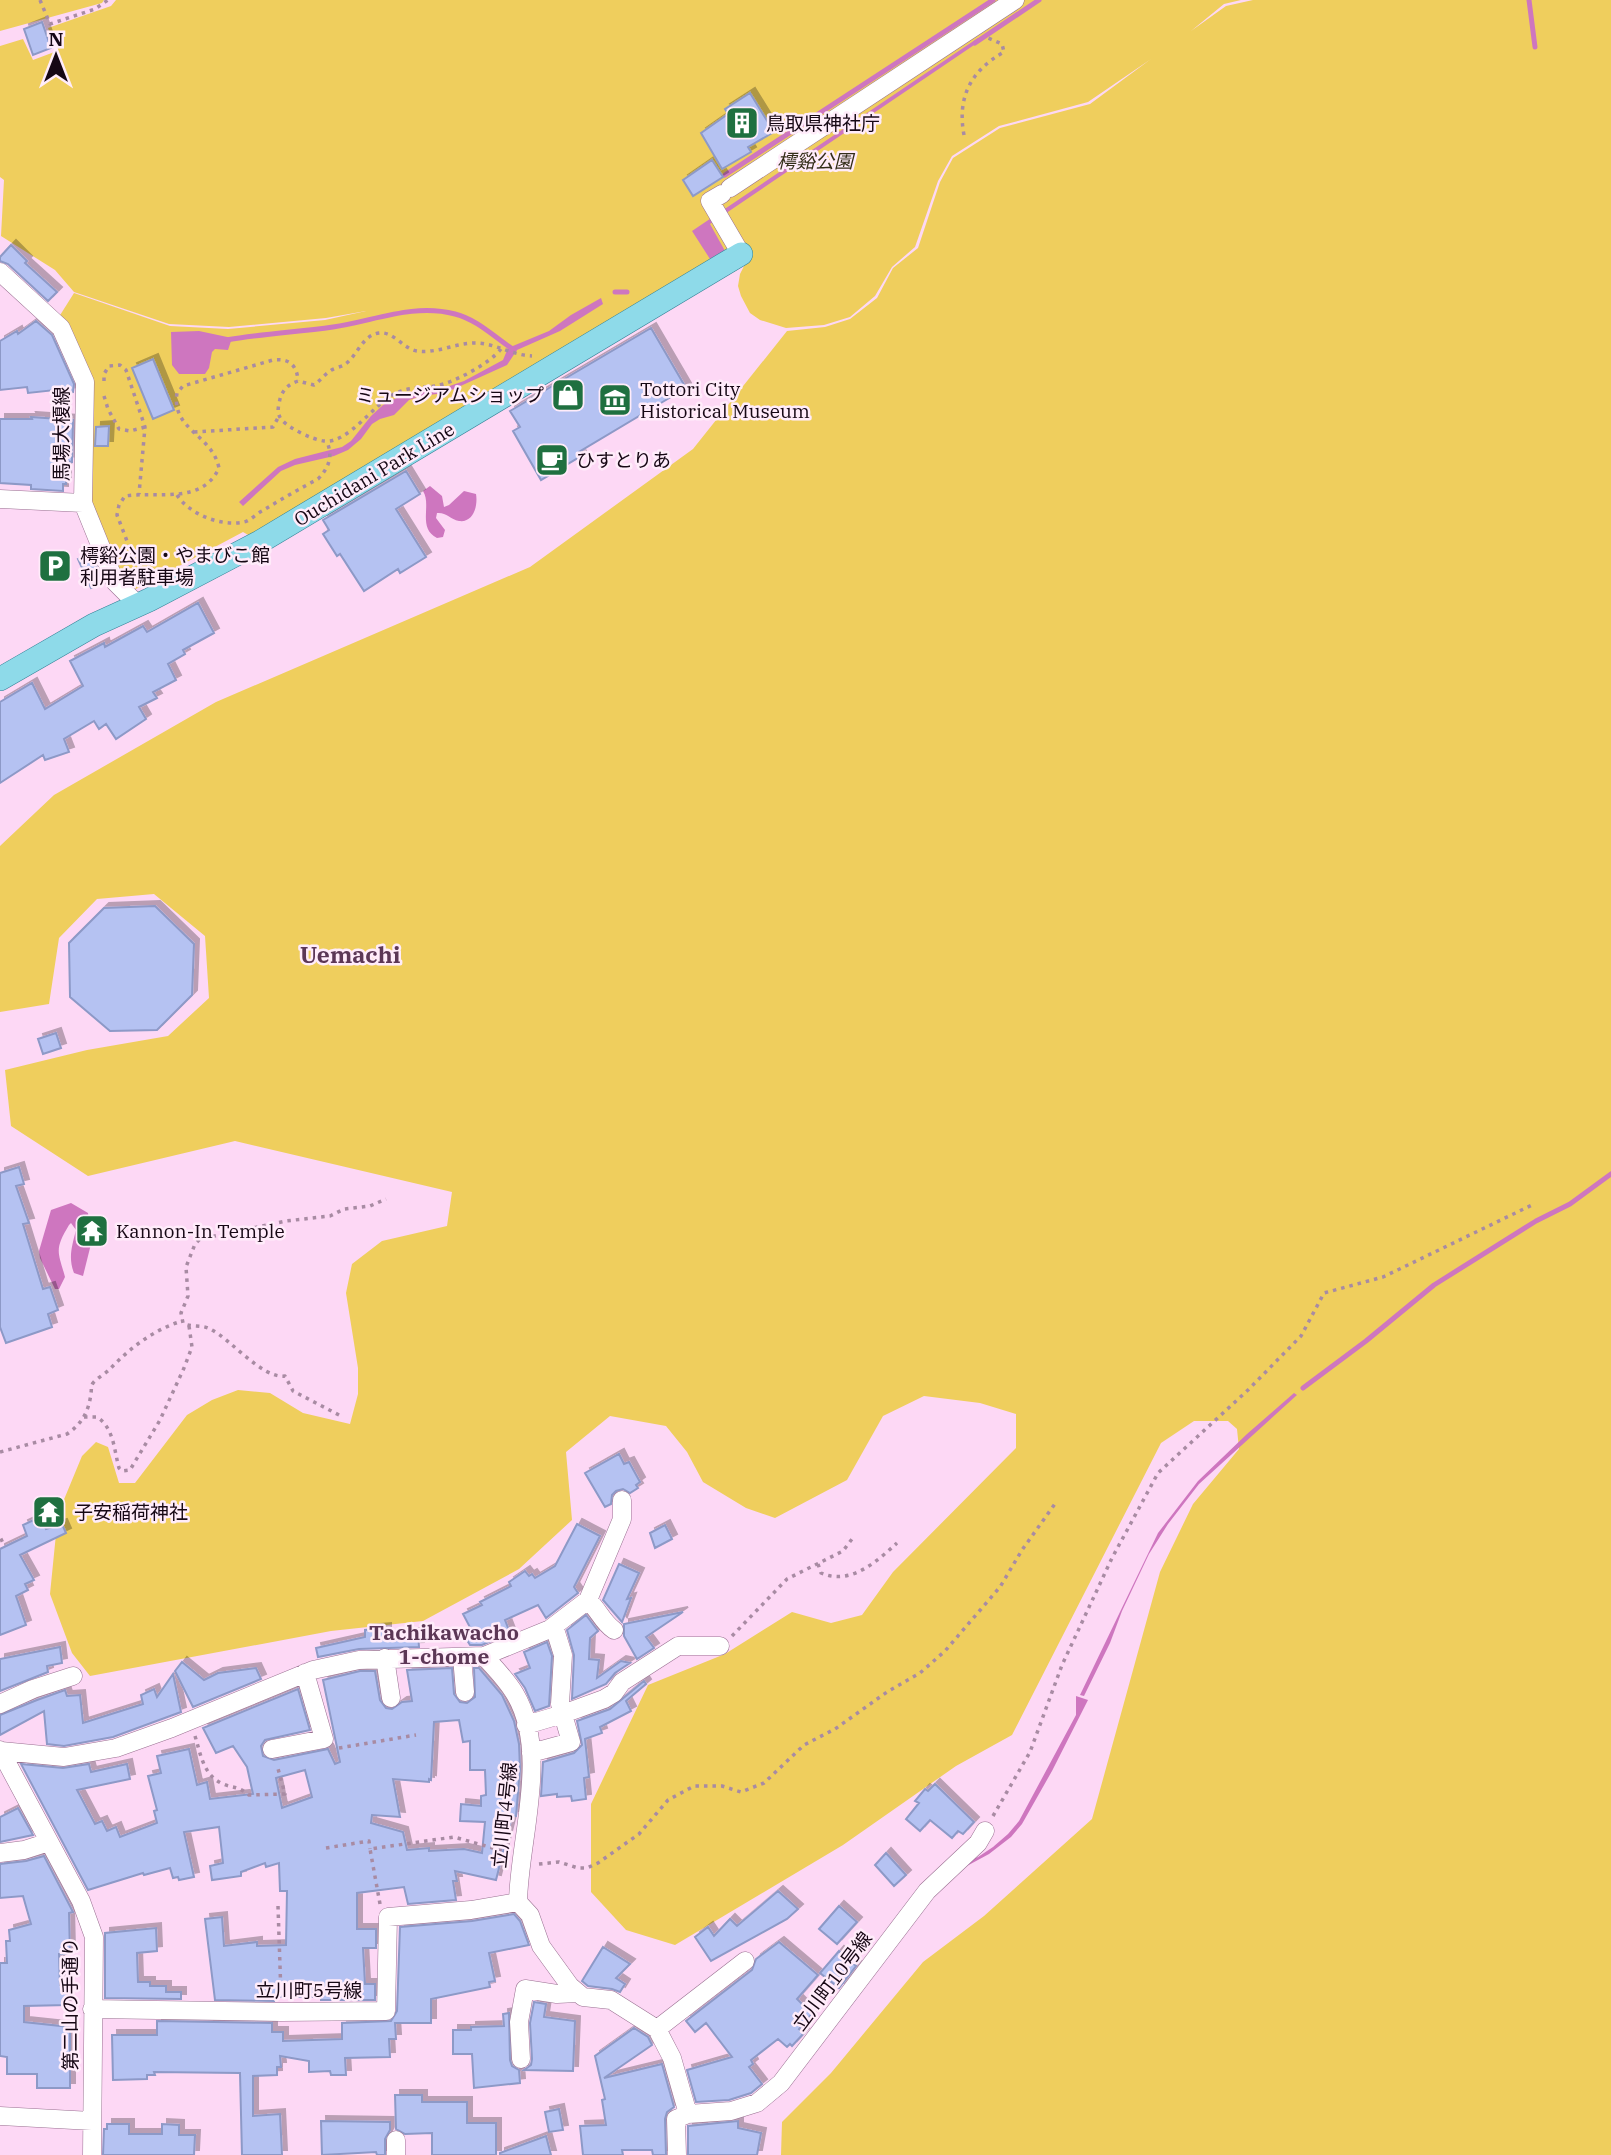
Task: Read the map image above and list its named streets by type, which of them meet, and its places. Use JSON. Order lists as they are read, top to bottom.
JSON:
{
  "streets": {
    "main road": ["Ouchidani Park Line"],
    "street": [
      "馬場大榎線",
      "立川町4号線",
      "立川町10号線",
      "立川町5号線",
      "第二山の手通り"
    ]
  },
  "crossings": [
    ["立川町5号線", "第二山の手通り"]
  ],
  "districts": ["Uemachi", "Tachikawacho 1-chome"],
  "parks": ["樗谿公園"],
  "places": {
    "building": ["鳥取県神社庁"],
    "shop": ["ミュージアムショップ"],
    "museum": ["Tottori City Historical Museum"],
    "cafe": ["ひすとりあ"],
    "parking": ["樗谿公園・やまびこ館 利用者駐車場"],
    "temple": ["Kannon-In Temple", "子安稲荷神社"]
  },
  "north": "top"
}
